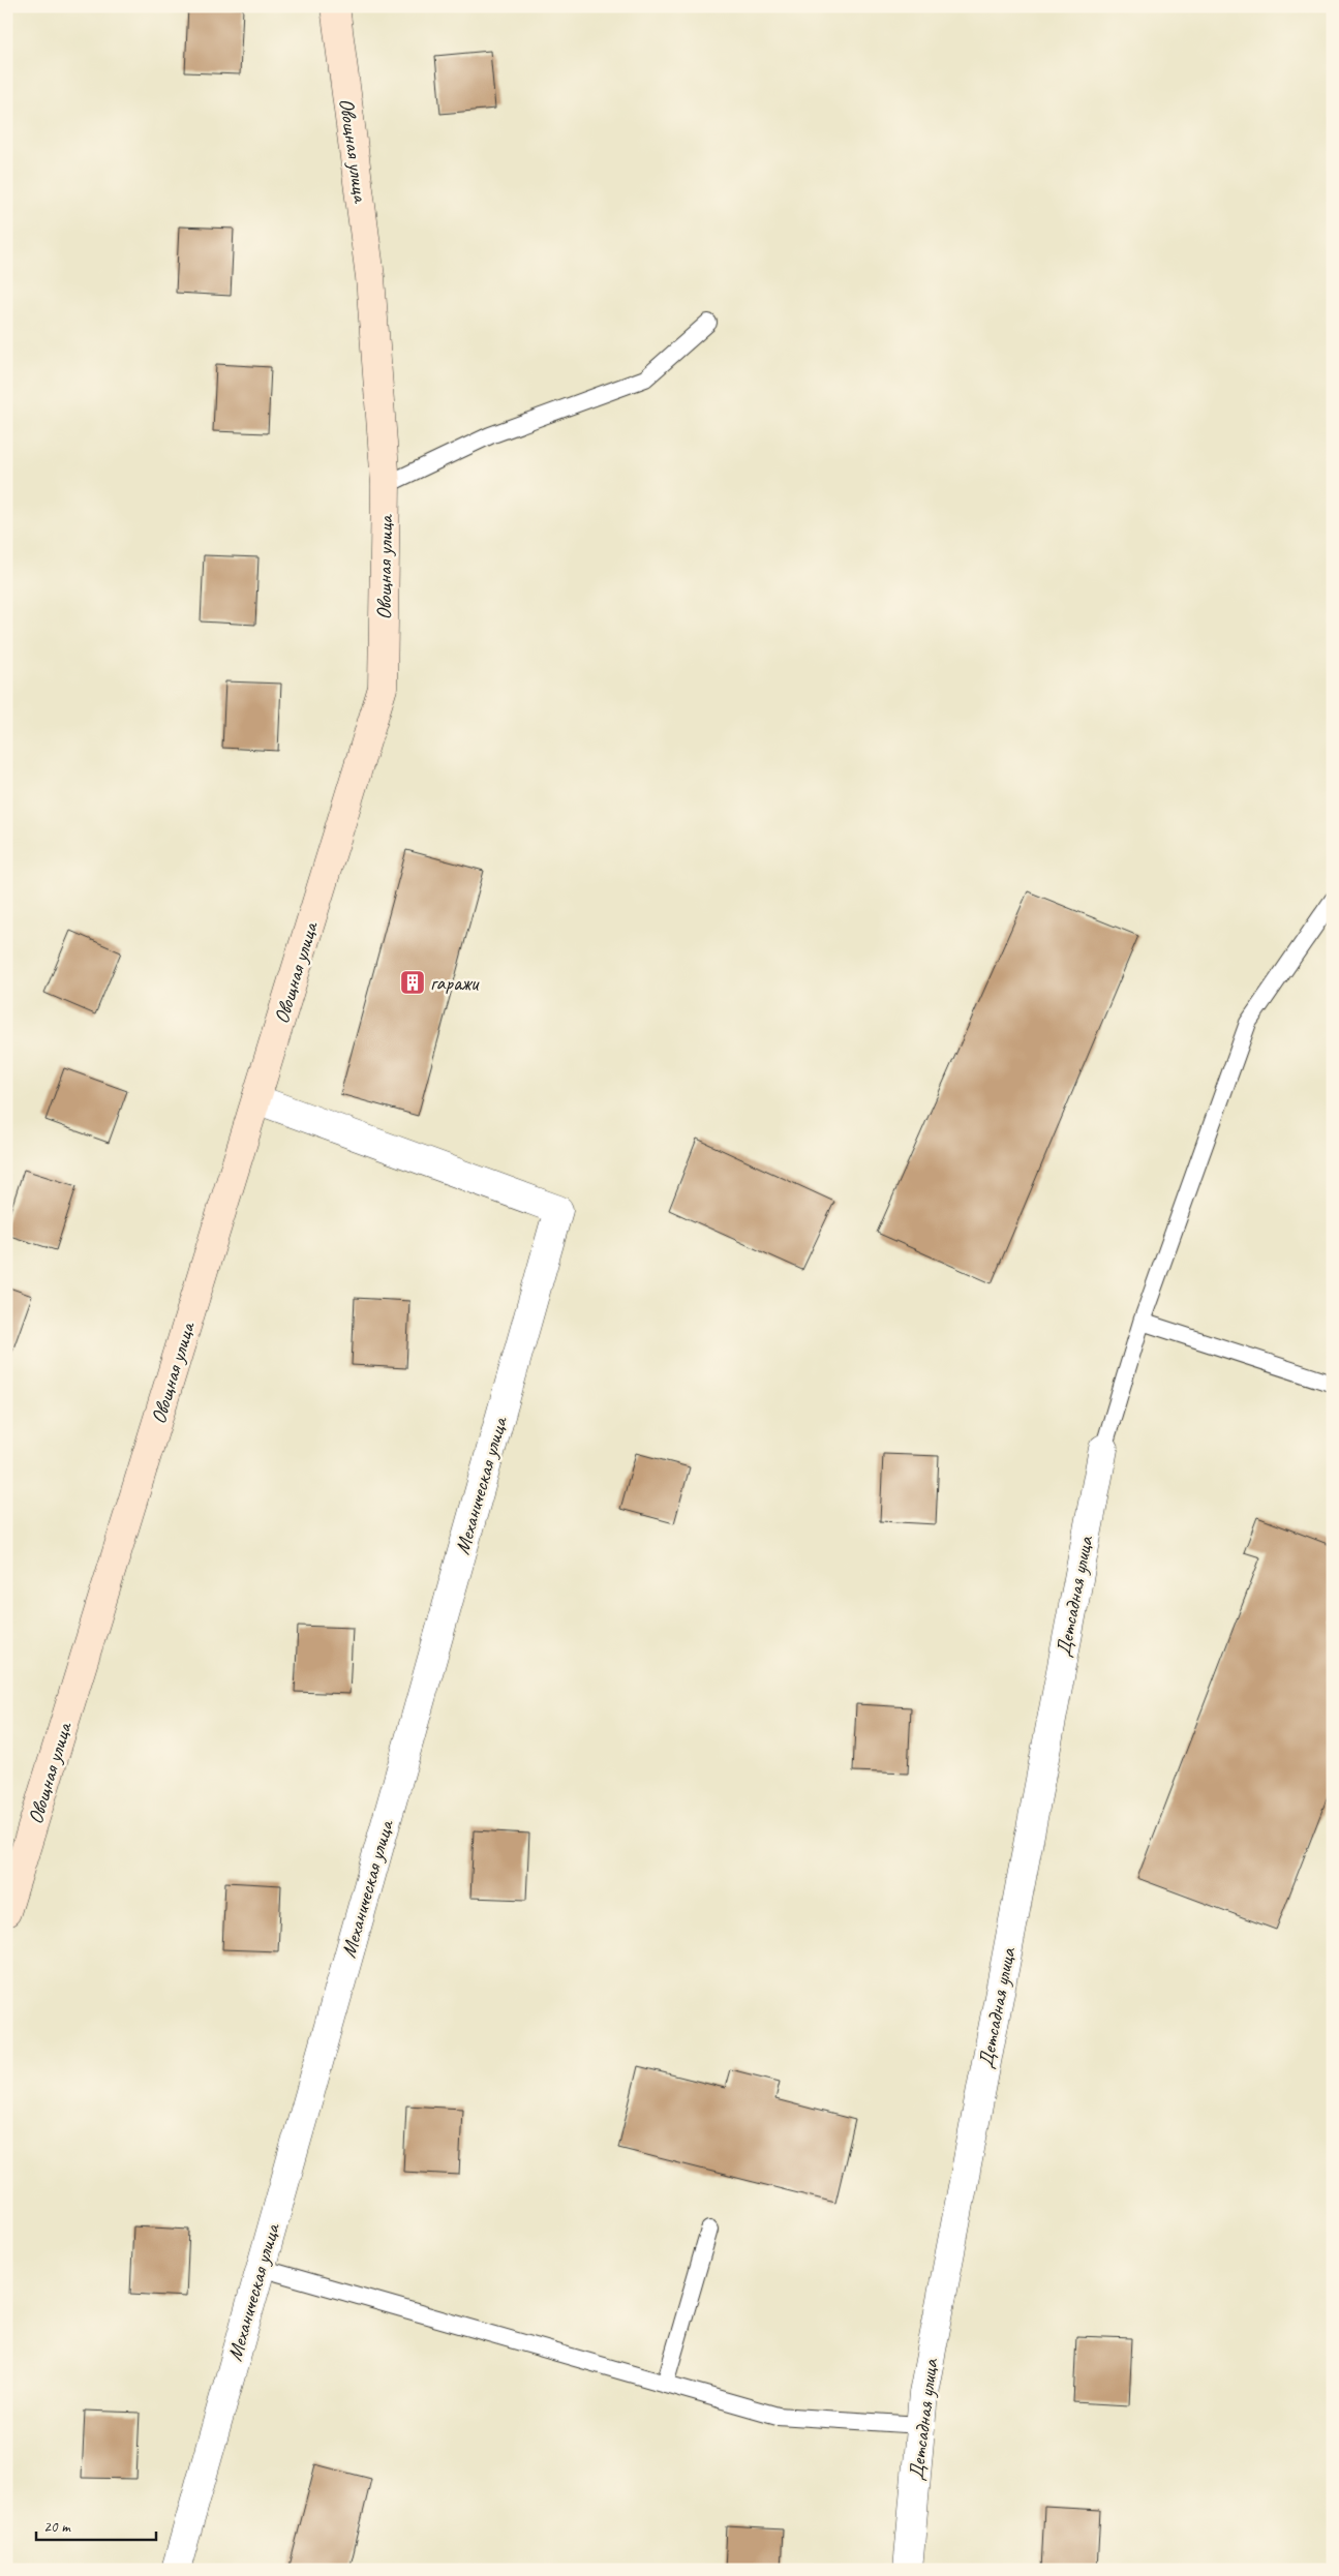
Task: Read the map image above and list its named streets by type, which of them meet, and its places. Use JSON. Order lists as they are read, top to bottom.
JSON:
{
  "streets": {
    "street": ["Овощная улица", "Механическая улица", "Детсадная улица"]
  },
  "crossings": [
    ["Овощная улица", "Механическая улица"]
  ],
  "places": {
    "building": ["гаражи"]
  },
  "scale_bar": "20 m"
}
